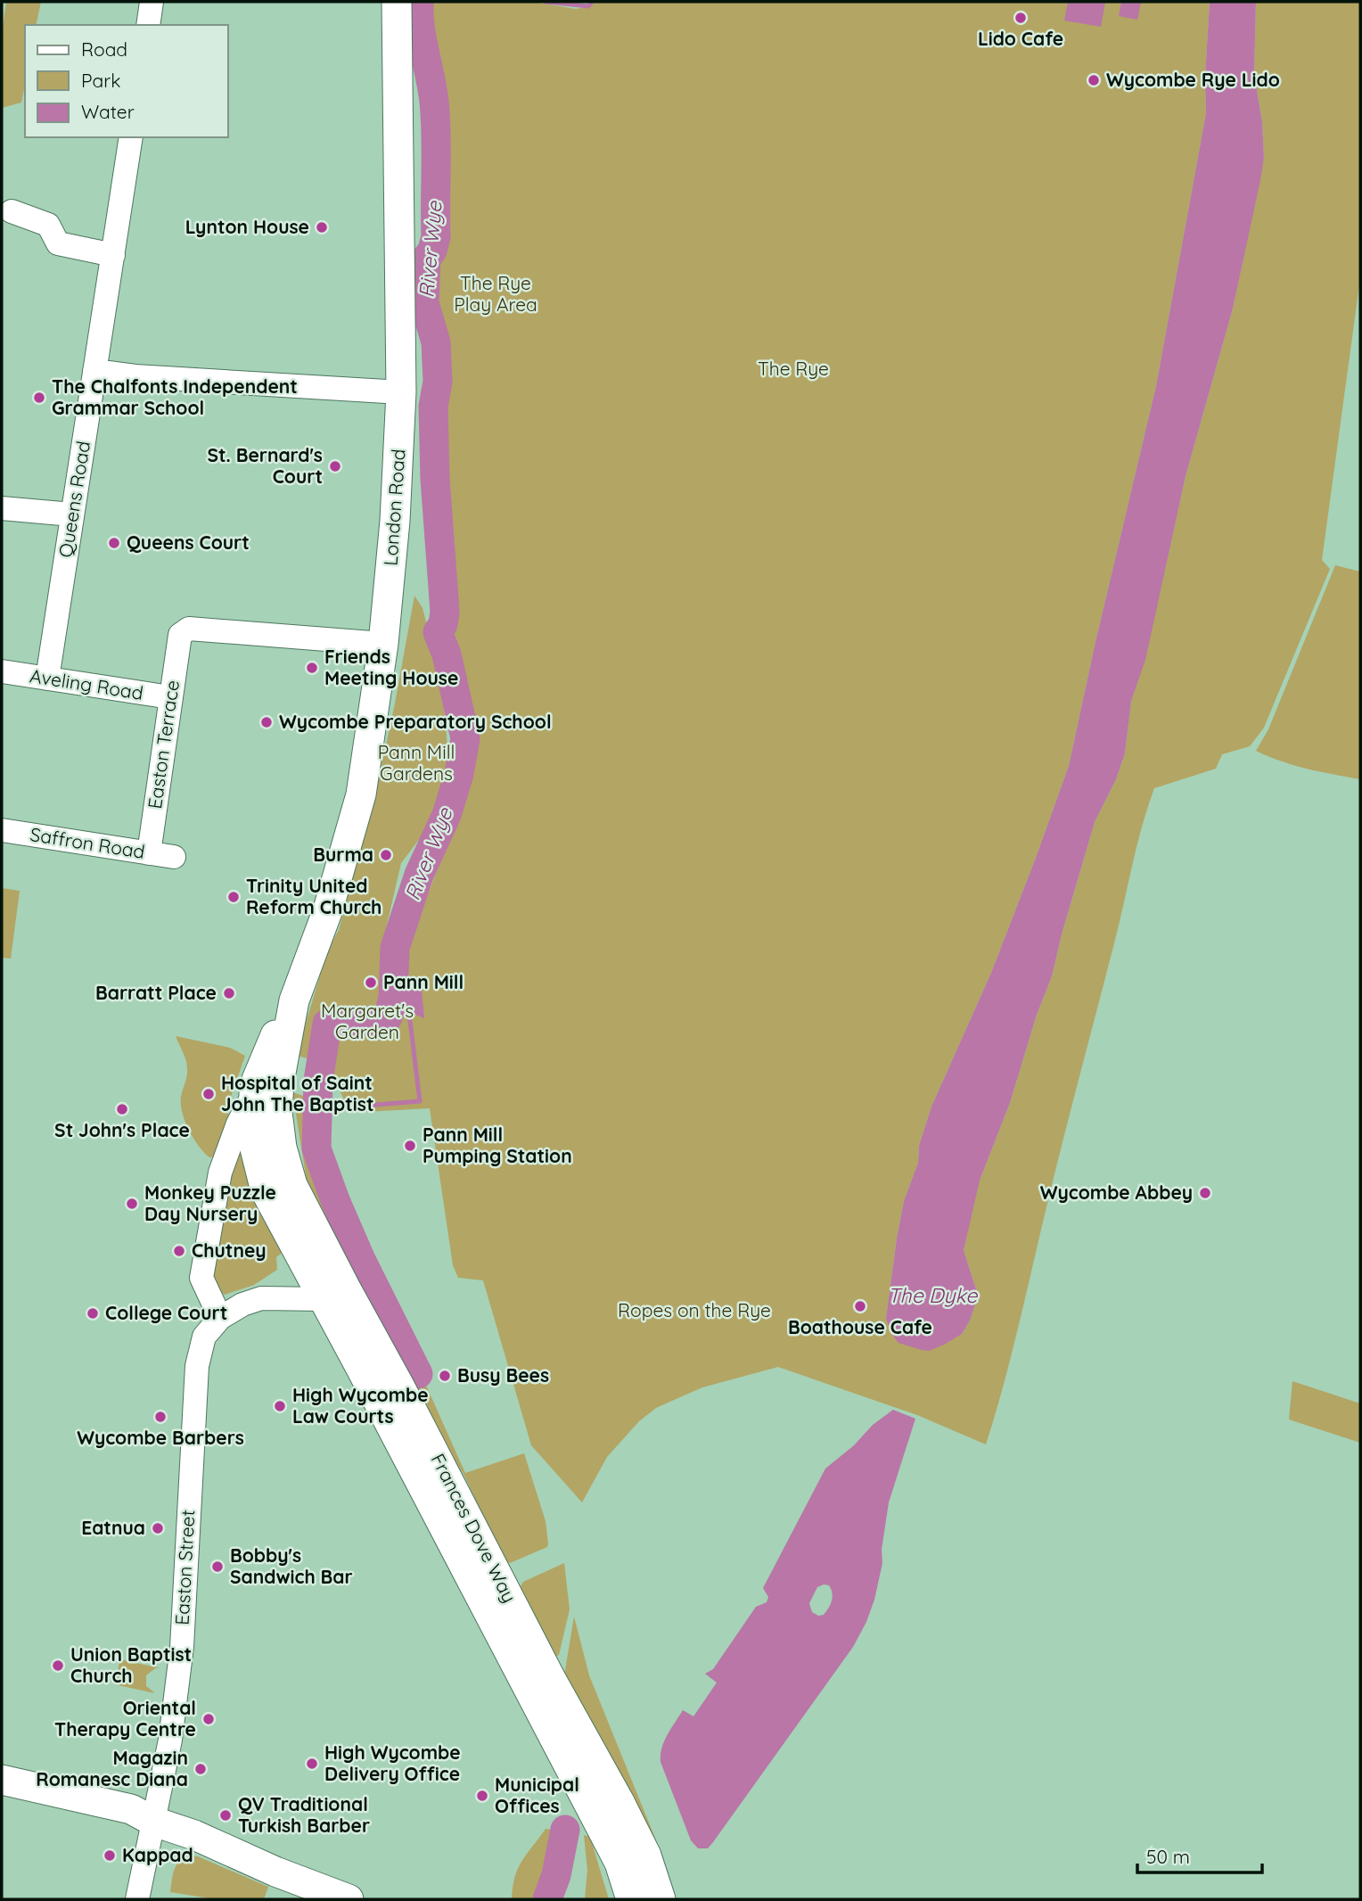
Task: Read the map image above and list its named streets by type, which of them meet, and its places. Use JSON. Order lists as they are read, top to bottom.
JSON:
{
  "streets": {
    "main road": ["London Road", "Frances Dove Way"],
    "street": [
      "Queens Road",
      "Aveling Road",
      "Easton Terrace",
      "Saffron Road",
      "Easton Street"
    ]
  },
  "crossings": [
    ["Queens Road", "Aveling Road"],
    ["London Road", "Easton Terrace"],
    ["London Road", "Frances Dove Way"],
    ["Aveling Road", "Easton Terrace"],
    ["Easton Terrace", "Saffron Road"],
    ["Frances Dove Way", "Easton Street"]
  ],
  "water": ["River Wye", "The Dyke"],
  "parks": [
    "The Rye Play Area",
    "The Rye",
    "Pann Mill Gardens",
    "Margaret's Garden",
    "Ropes on the Rye"
  ],
  "places": [
    "Lido Cafe",
    "Wycombe Rye Lido",
    "Lynton House",
    "The Chalfonts Independent Grammar School",
    "St. Bernard's Court",
    "Queens Court",
    "Friends Meeting House",
    "Wycombe Preparatory School",
    "Burma",
    "Trinity United Reform Church",
    "Pann Mill",
    "Barratt Place",
    "Hospital of Saint John The Baptist",
    "St John's Place",
    "Pann Mill Pumping Station",
    "Wycombe Abbey",
    "Monkey Puzzle Day Nursery",
    "Chutney",
    "Boathouse Cafe",
    "College Court",
    "Busy Bees",
    "High Wycombe Law Courts",
    "Wycombe Barbers",
    "Eatnua",
    "Bobby's Sandwich Bar",
    "Union Baptist Church",
    "Oriental Therapy Centre",
    "High Wycombe Delivery Office",
    "Magazin Romanesc Diana",
    "Municipal Offices",
    "QV Traditional Turkish Barber",
    "Kappad"
  ],
  "legend": ["Road", "Park", "Water"],
  "scale_bar": "50 m"
}
